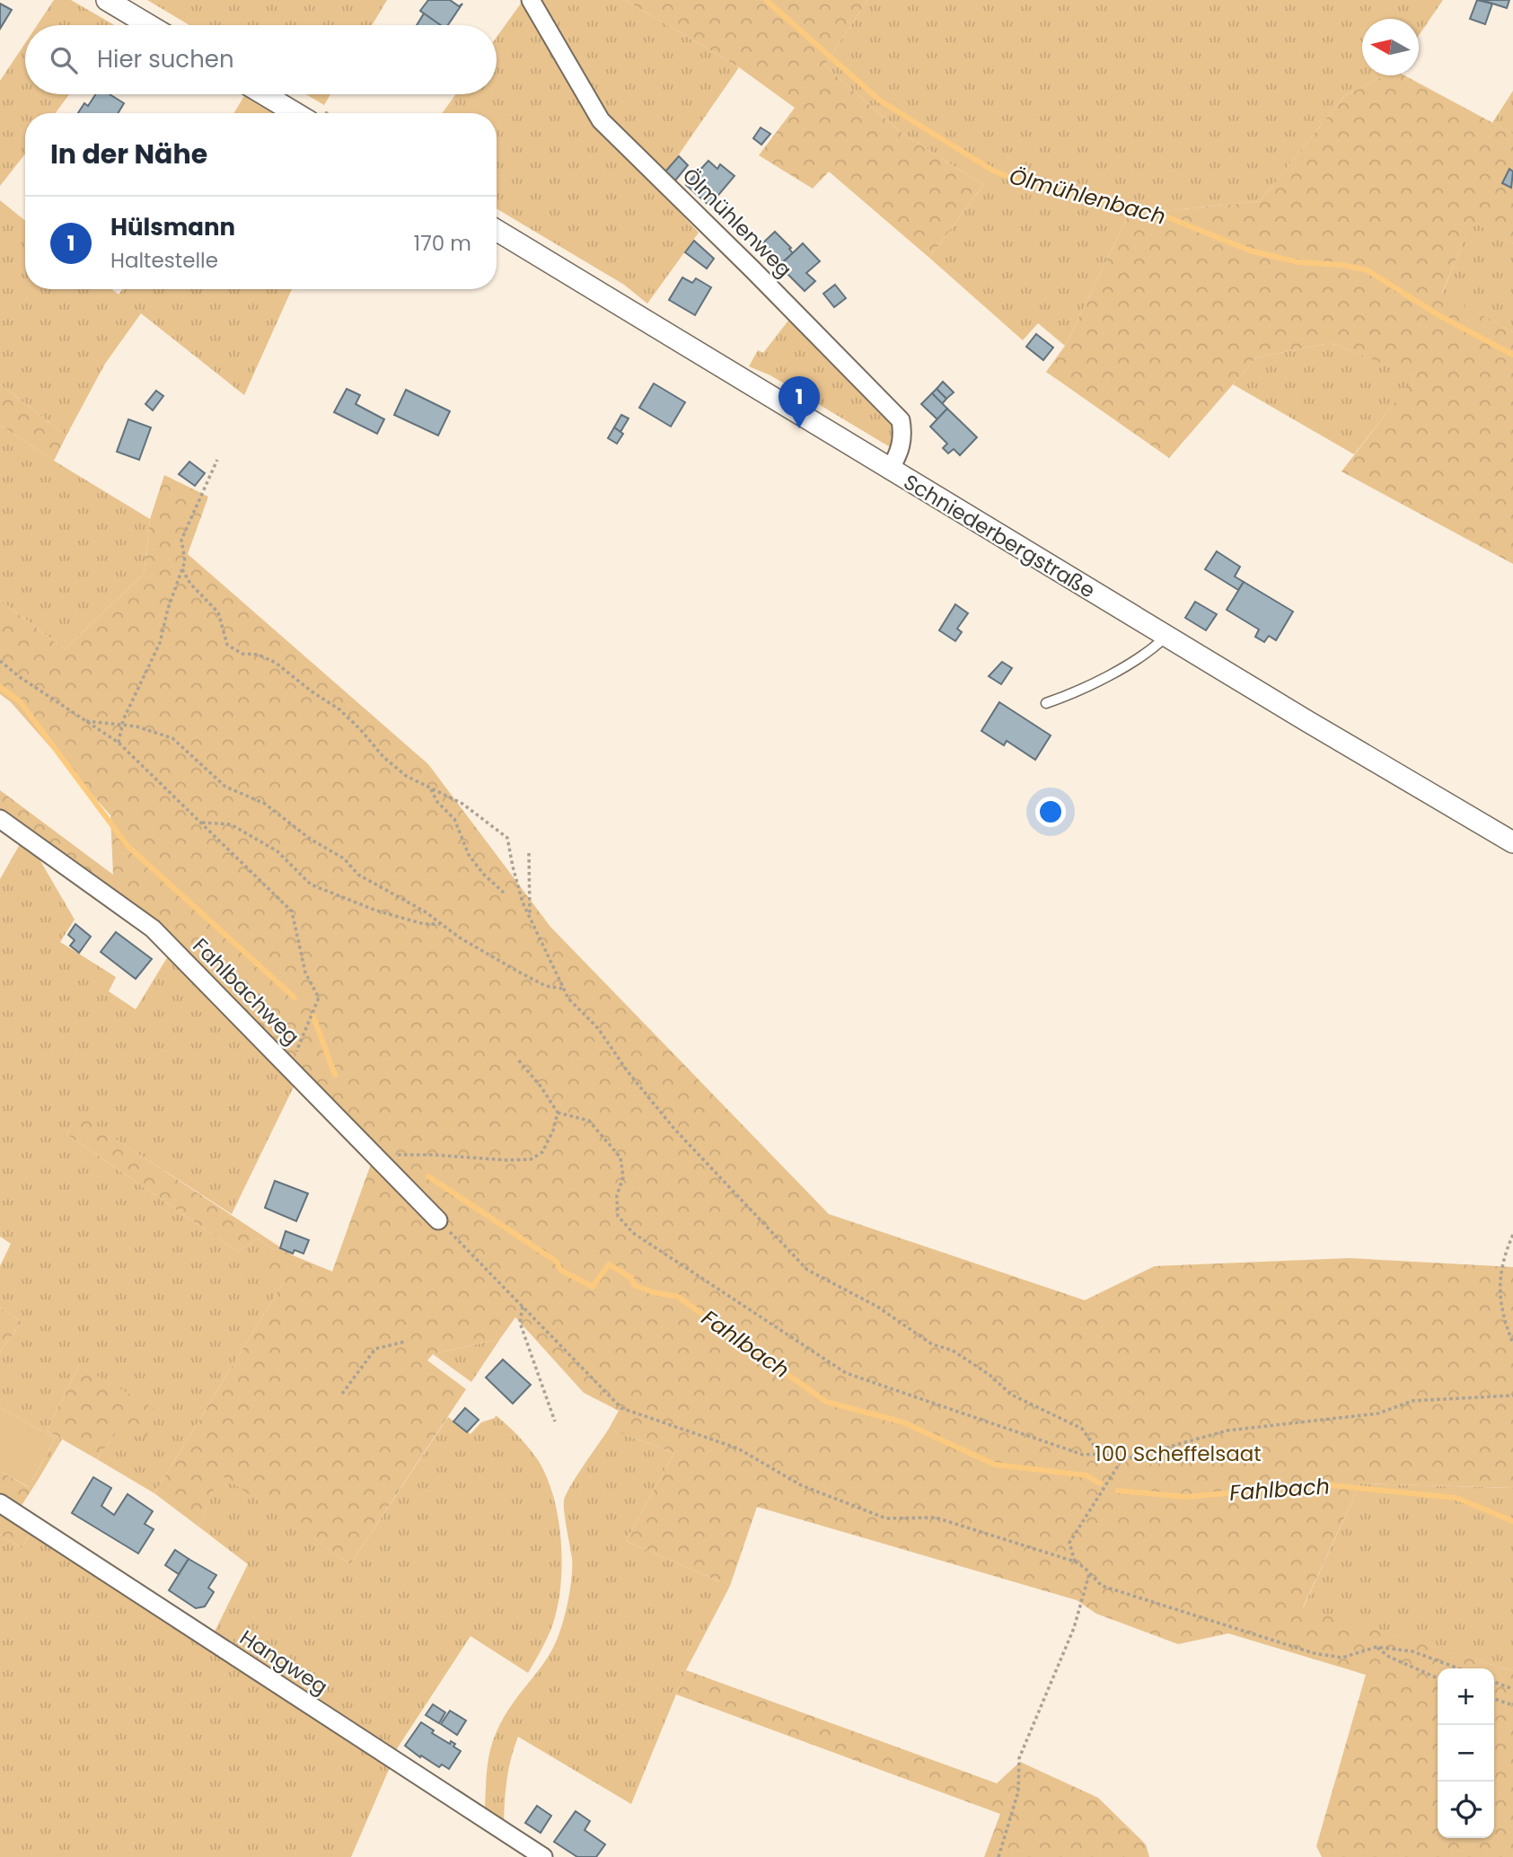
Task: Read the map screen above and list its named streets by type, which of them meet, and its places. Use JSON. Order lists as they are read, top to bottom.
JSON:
{
  "streets": {
    "street": [
      "Ölmühlenweg",
      "Schniederbergstraße",
      "Fahlbachweg",
      "Hangweg"
    ]
  },
  "crossings": [
    ["Ölmühlenweg", "Schniederbergstraße"]
  ],
  "water": ["Ölmühlenbach", "Fahlbach"],
  "parks": ["100 Scheffelsaat"],
  "north": "left",
  "page": {
    "search": "Hier suchen",
    "heading": "In der Nähe",
    "list": [
      {
        "mark": "1",
        "name": "Hülsmann",
        "note": "Haltestelle",
        "value": "170 m"
      }
    ],
    "pins": "1",
    "map_buttons": ["+", "−"]
  }
}
